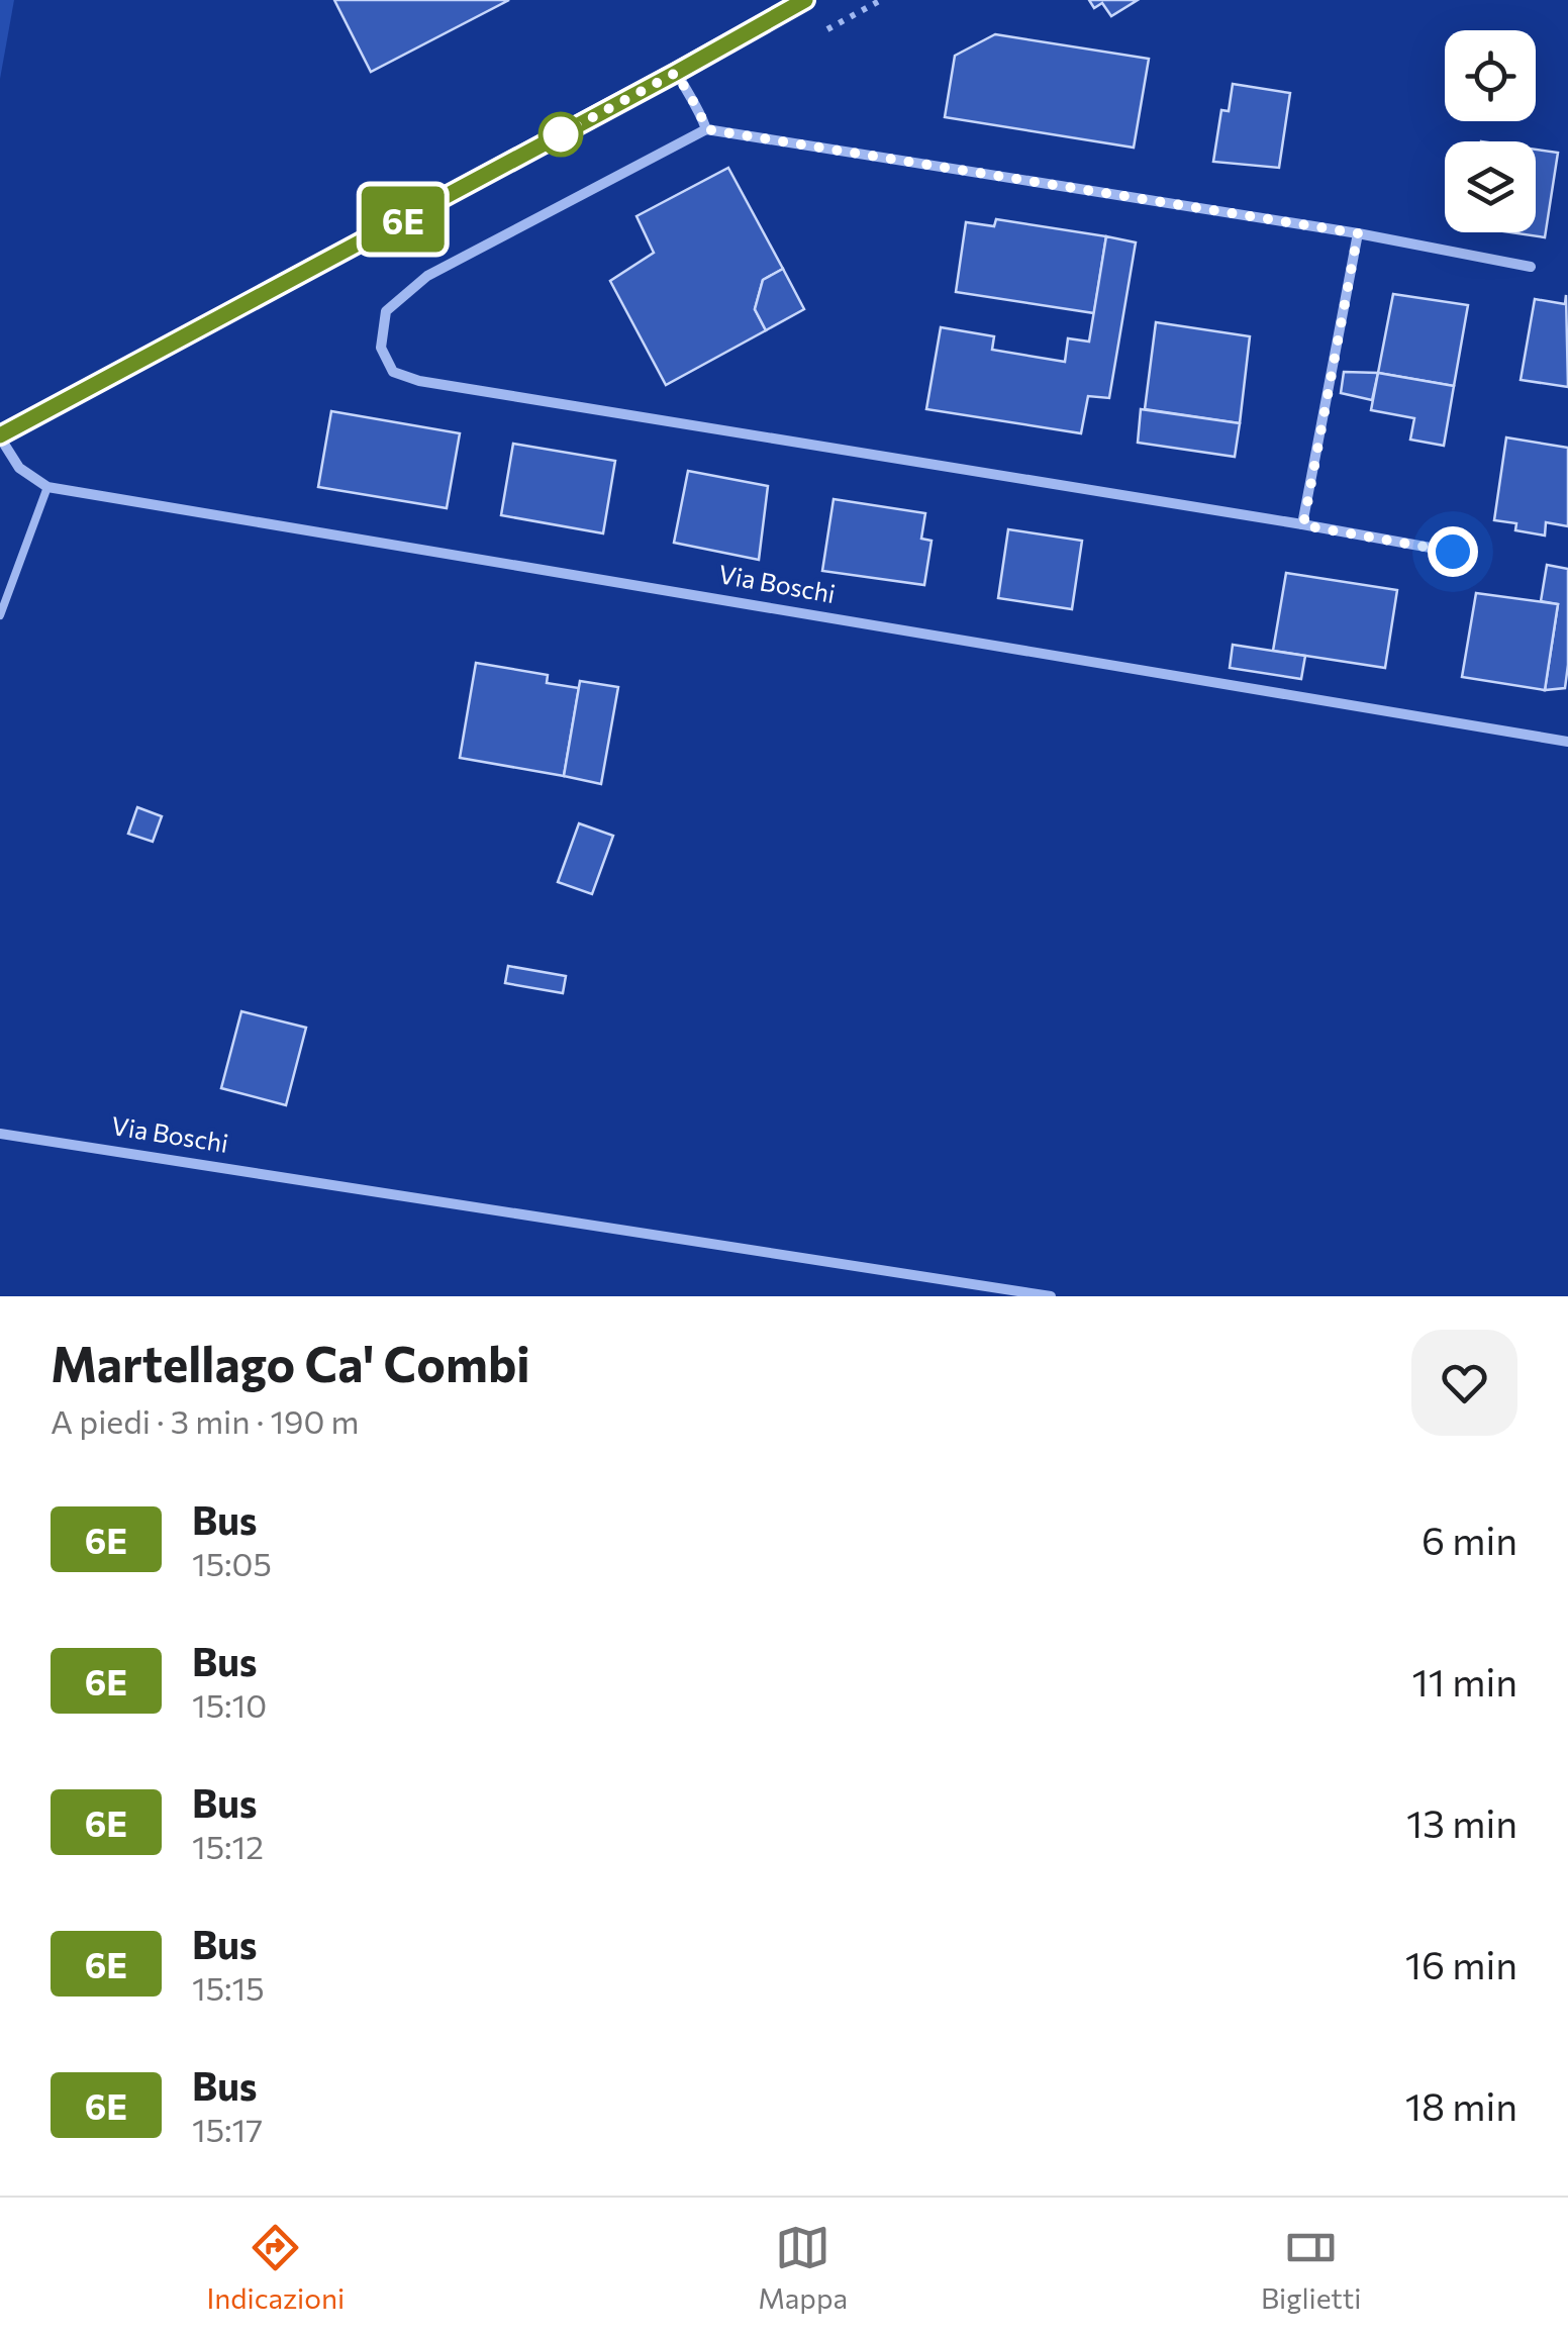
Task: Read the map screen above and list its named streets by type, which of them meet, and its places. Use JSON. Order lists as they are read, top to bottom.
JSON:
{
  "streets": {
    "street": ["Via Boschi"]
  },
  "lines": ["bus line 6E"],
  "page": {
    "on_map": "6E",
    "heading": ["Martellago Ca' Combi", "A piedi · 3 min · 190 m"],
    "list": [
      {
        "mark": "6E",
        "name": "Bus",
        "note": "15:05",
        "value": "6 min"
      },
      {
        "mark": "6E",
        "name": "Bus",
        "note": "15:10",
        "value": "11 min"
      },
      {
        "mark": "6E",
        "name": "Bus",
        "note": "15:12",
        "value": "13 min"
      },
      {
        "mark": "6E",
        "name": "Bus",
        "note": "15:15",
        "value": "16 min"
      },
      {
        "mark": "6E",
        "name": "Bus",
        "note": "15:17",
        "value": "18 min"
      }
    ],
    "tabs": ["Indicazioni", "Mappa", "Biglietti"]
  }
}
